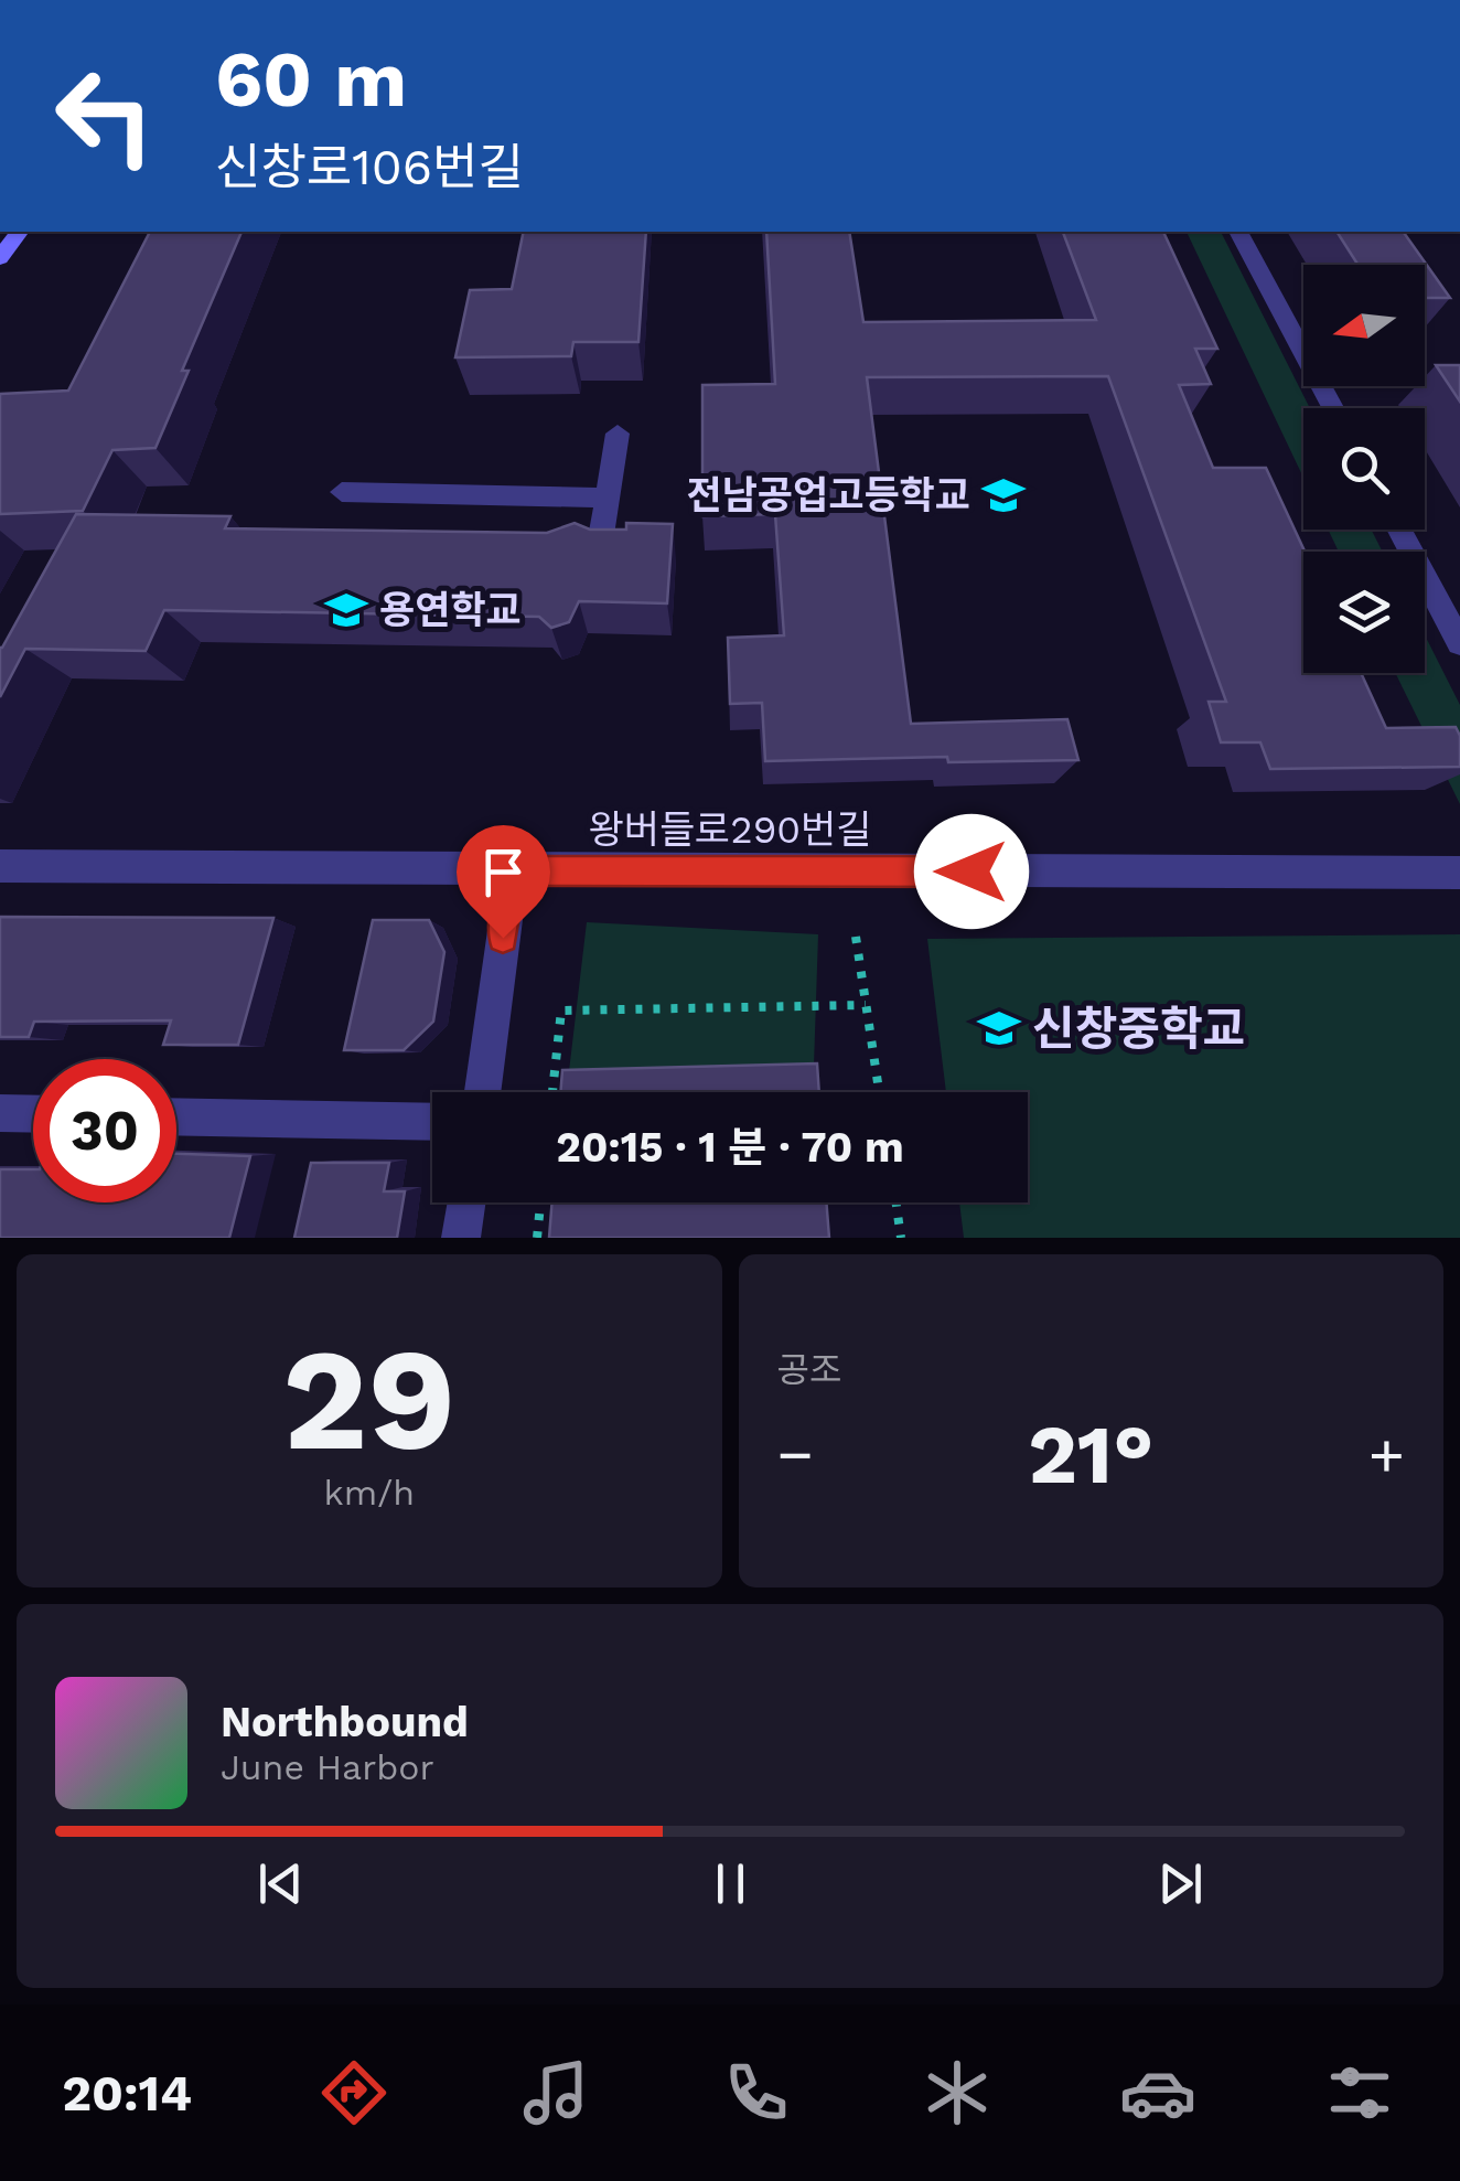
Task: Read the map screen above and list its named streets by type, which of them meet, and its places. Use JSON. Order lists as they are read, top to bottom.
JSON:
{
  "streets": {
    "street": ["왕버들로290번길"]
  },
  "places": {
    "school or university": ["전남공업고등학교", "용연학교", "신창중학교"]
  },
  "north": "left",
  "page": {
    "turn": ["60 m", "신창로106번길"],
    "limit": "30",
    "trip": "20:15 · 1 분 · 70 m",
    "tile": [
      ["29", "km/h"],
      "공조"
    ],
    "heat": ["−", "21°", "+"],
    "song": ["Northbound", "June Harbor"],
    "tabs": "20:14"
  }
}
